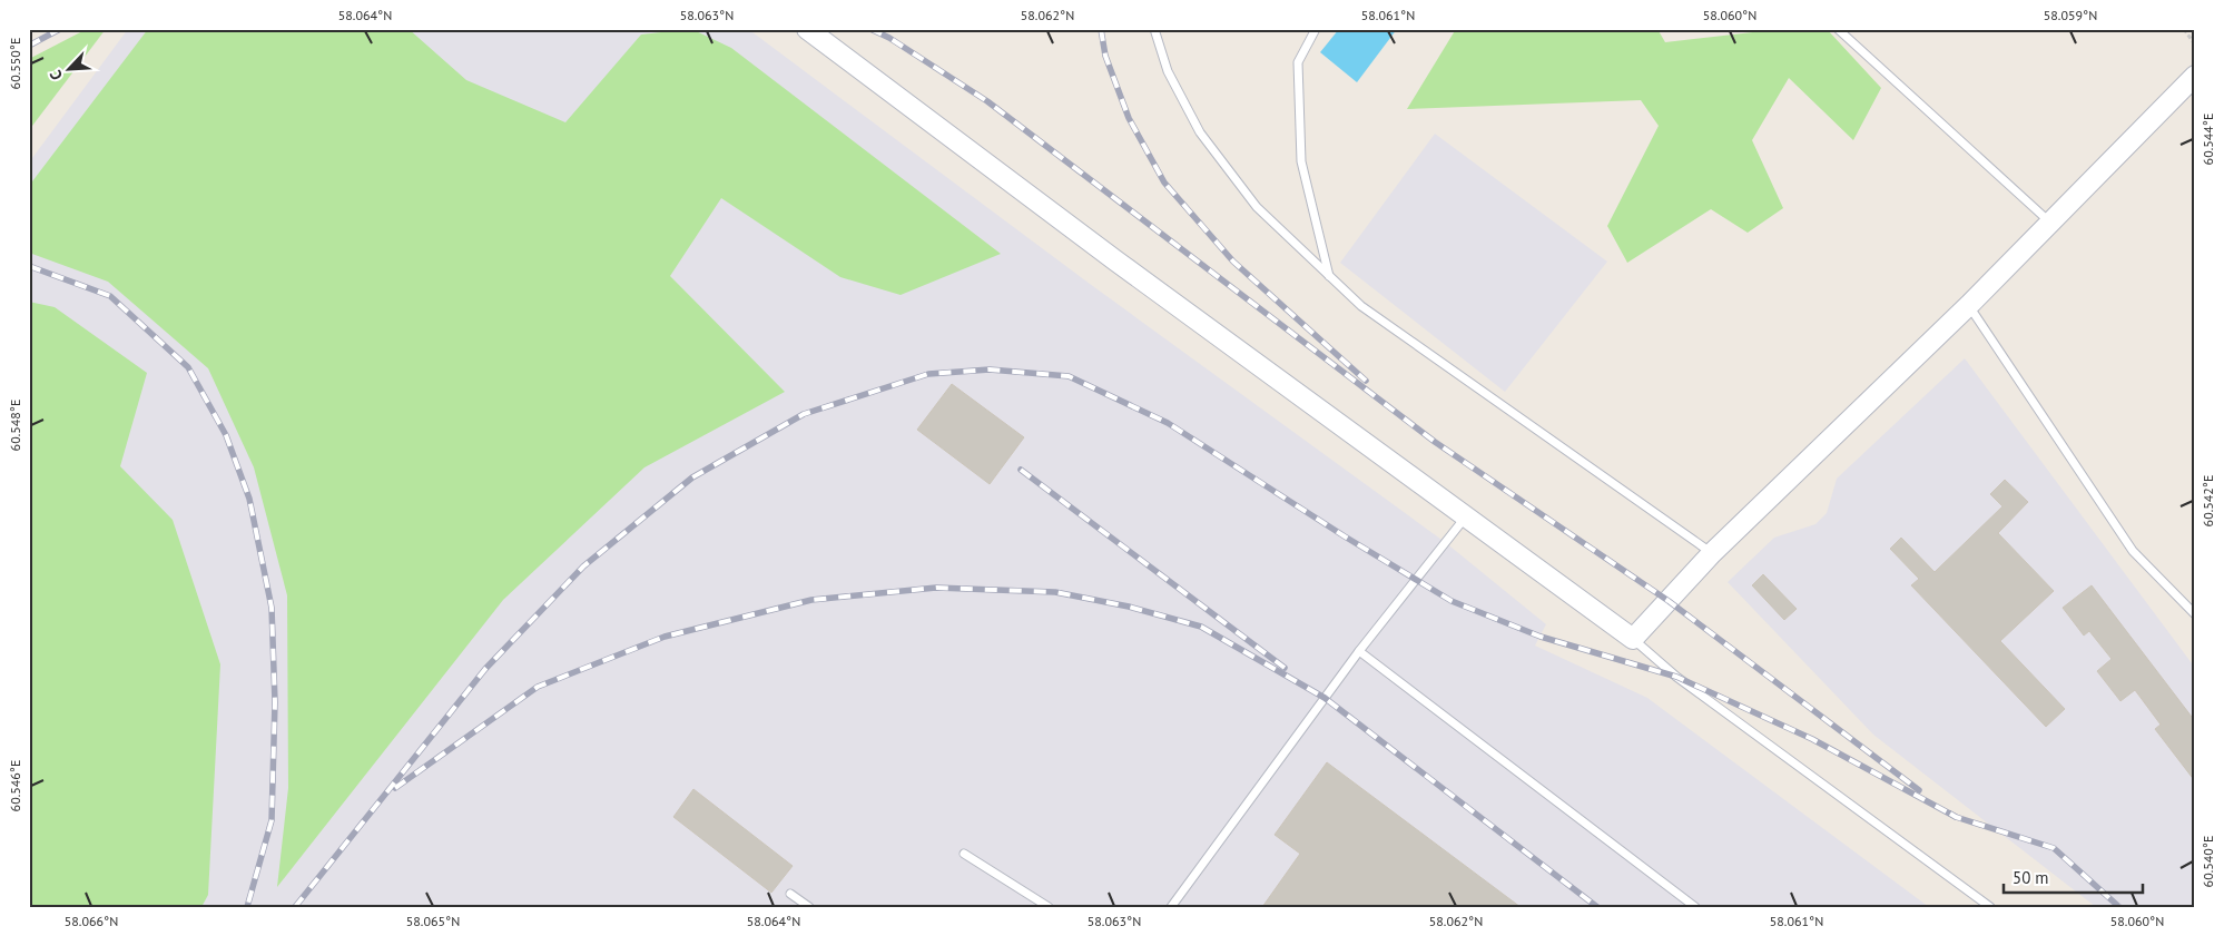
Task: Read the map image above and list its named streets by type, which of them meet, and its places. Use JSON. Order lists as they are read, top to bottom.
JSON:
{
  "scale_bar": "50 m",
  "north": "bottom left",
  "coordinates": [
    "58.064°N",
    "58.063°N",
    "58.062°N",
    "58.061°N",
    "58.060°N",
    "58.059°N",
    "60.550°E",
    "60.544°E",
    "60.548°E",
    "60.542°E",
    "60.546°E",
    "60.540°E",
    "58.066°N",
    "58.065°N"
  ]
}
